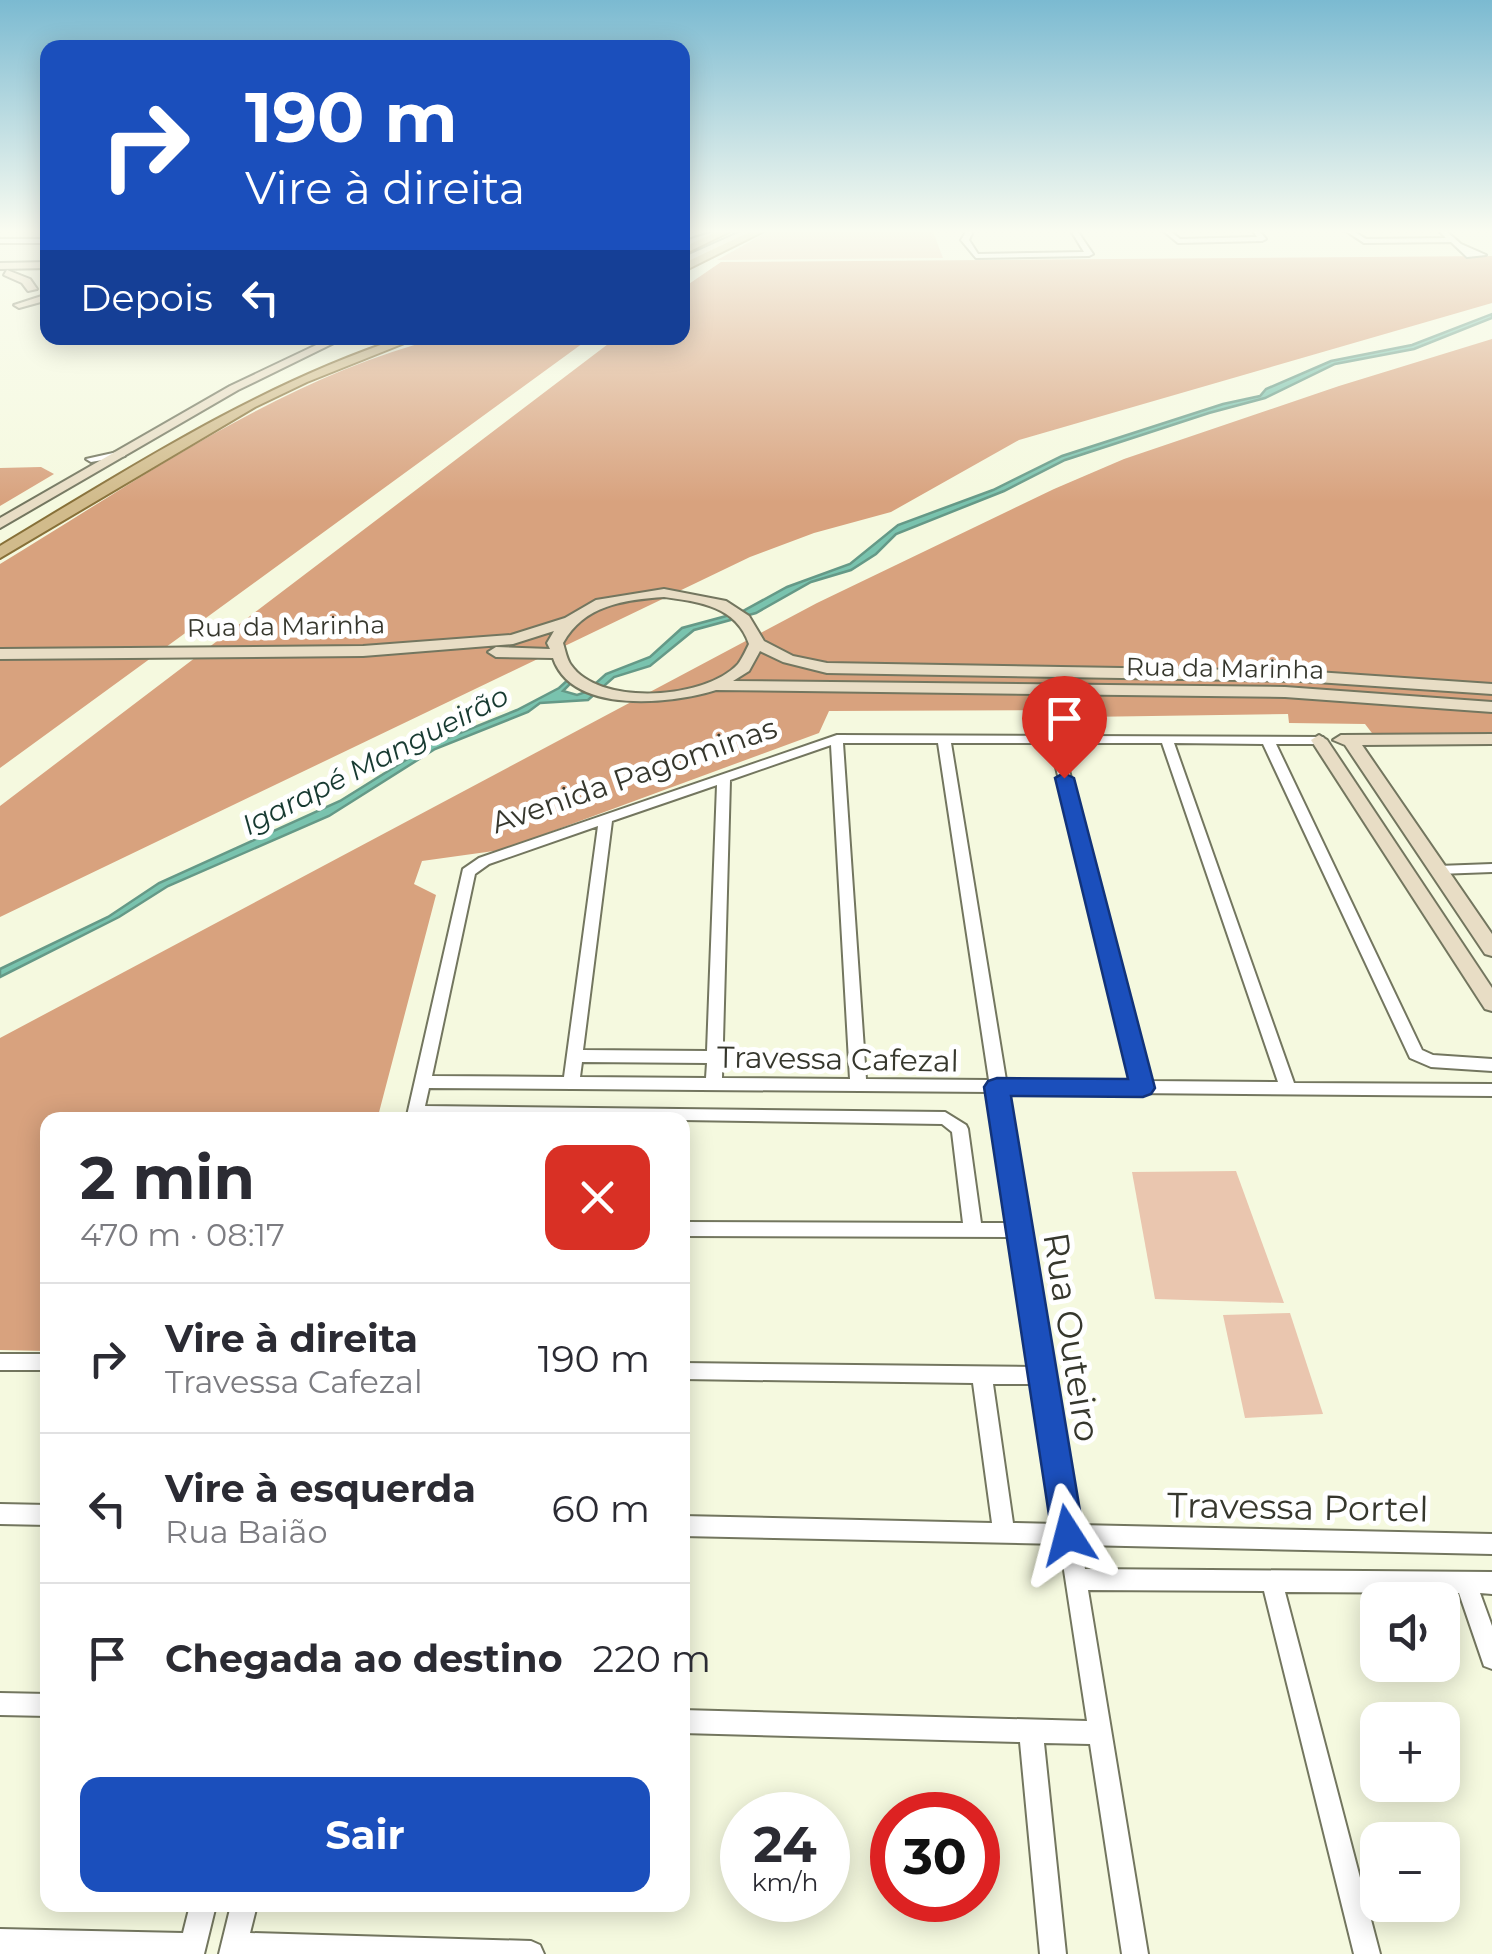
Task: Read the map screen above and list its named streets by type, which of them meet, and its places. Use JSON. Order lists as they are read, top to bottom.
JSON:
{
  "streets": {
    "main road": ["Rua da Marinha"],
    "street": [
      "Avenida Pagominas",
      "Travessa Cafezal",
      "Rua Outeiro",
      "Travessa Portel"
    ]
  },
  "crossings": [
    ["Avenida Pagominas", "Travessa Cafezal"],
    ["Travessa Cafezal", "Rua Outeiro"],
    ["Rua Outeiro", "Travessa Portel"]
  ],
  "water": ["Igarapé Mangueirão"],
  "page": {
    "turn": ["190 m", "Vire à direita"],
    "then": "Depois",
    "heading": ["2 min", "470 m · 08:17"],
    "list": [
      {
        "name": "Vire à direita",
        "note": "Travessa Cafezal",
        "value": "190 m"
      },
      {
        "name": "Vire à esquerda",
        "note": "Rua Baião",
        "value": "60 m"
      },
      {
        "name": "Chegada ao destino",
        "value": "220 m"
      }
    ],
    "map_buttons": ["+", "−"],
    "buttons": "Sair",
    "speed": "24 km/h",
    "limit": "30"
  }
}
